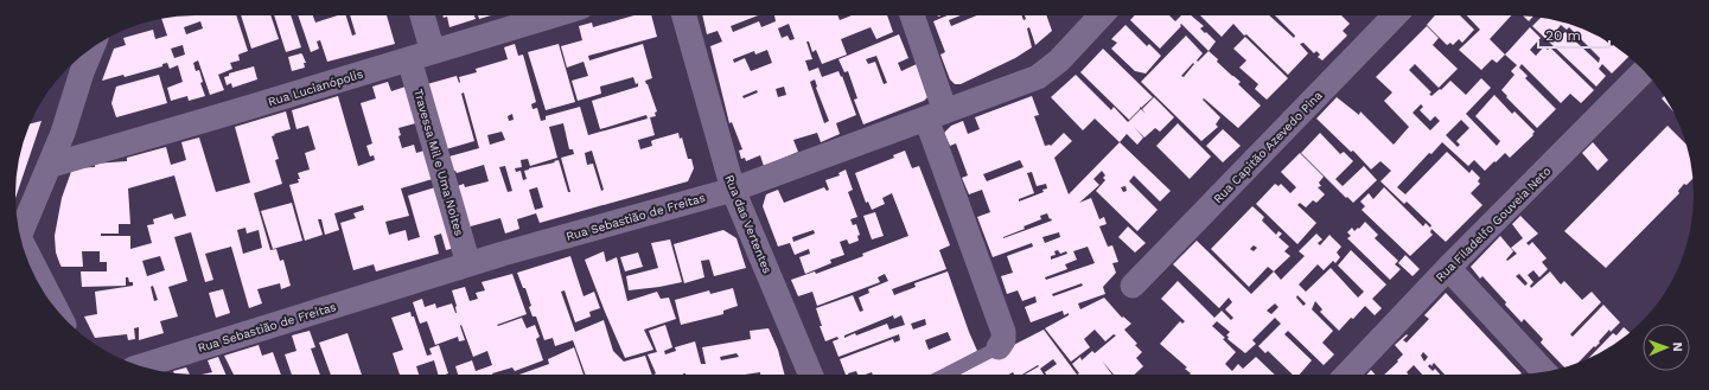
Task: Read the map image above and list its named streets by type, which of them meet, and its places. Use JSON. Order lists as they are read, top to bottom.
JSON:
{
  "streets": {
    "street": [
      "Rua Lucianópolis",
      "Rua Capitão Azevedo Pina",
      "Travessa Mil e Uma Noites",
      "Rua Sebastião de Freitas",
      "Rua das Vertentes",
      "Rua Filadelfo Gouveia Neto"
    ]
  },
  "crossings": [
    ["Rua Lucianópolis", "Travessa Mil e Uma Noites"],
    ["Travessa Mil e Uma Noites", "Rua Sebastião de Freitas"],
    ["Rua Sebastião de Freitas", "Rua das Vertentes"]
  ],
  "scale_bar": "20 m",
  "north": "right"
}
